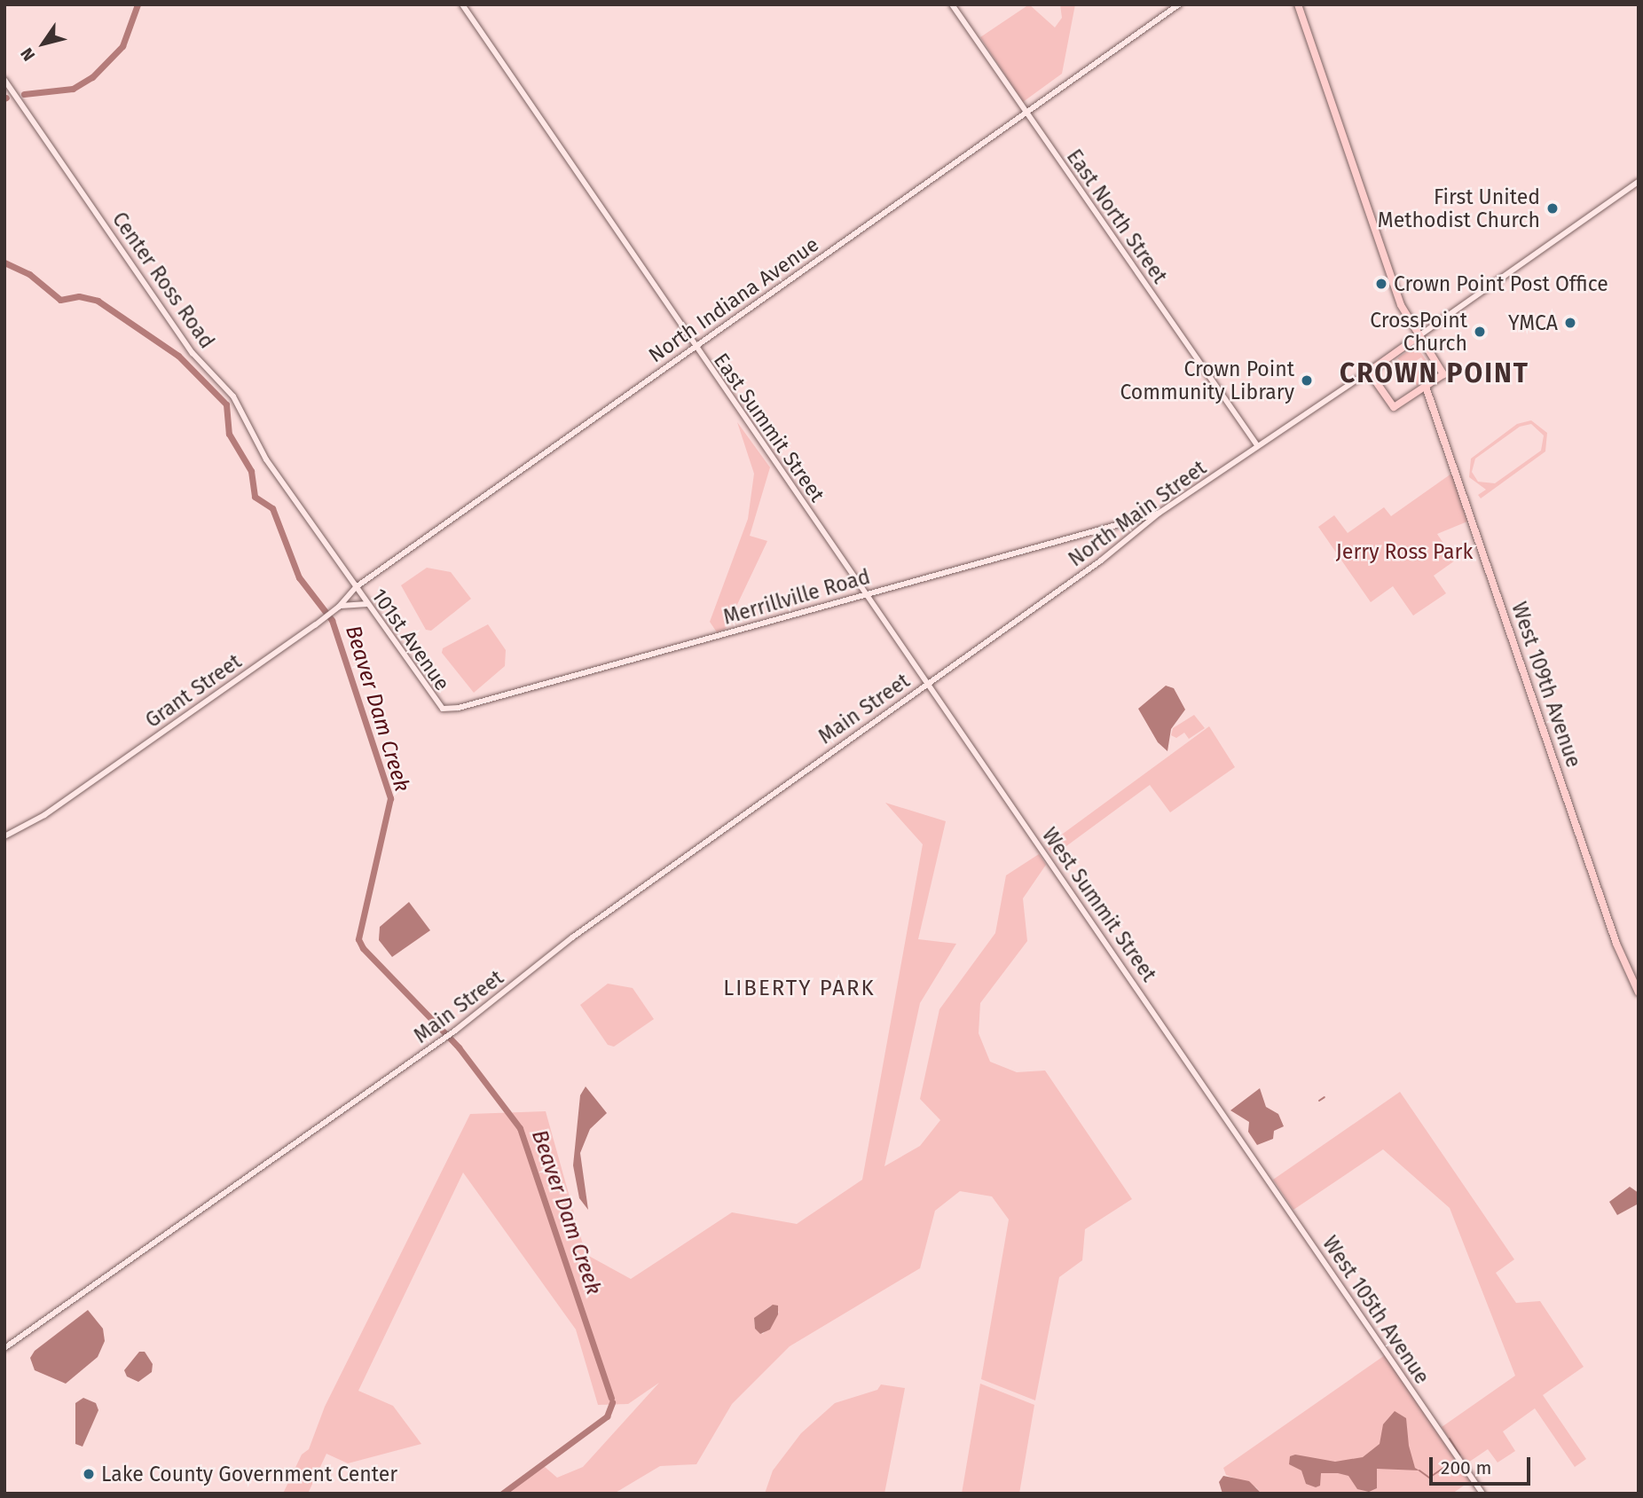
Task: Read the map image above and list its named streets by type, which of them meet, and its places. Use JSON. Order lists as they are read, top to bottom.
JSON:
{
  "streets": {
    "main road": ["West 109th Avenue"],
    "street": [
      "East North Street",
      "Center Ross Road",
      "North Indiana Avenue",
      "East Summit Street",
      "North Main Street",
      "Merrillville Road",
      "101st Avenue",
      "Grant Street",
      "Main Street",
      "West Summit Street",
      "West 105th Avenue"
    ]
  },
  "crossings": [
    ["East North Street", "North Indiana Avenue"],
    ["East North Street", "North Main Street"],
    ["Center Ross Road", "North Indiana Avenue"],
    ["Center Ross Road", "101st Avenue"],
    ["Center Ross Road", "Grant Street"],
    ["North Indiana Avenue", "East Summit Street"],
    ["North Indiana Avenue", "101st Avenue"],
    ["North Indiana Avenue", "Grant Street"],
    ["East Summit Street", "North Main Street"],
    ["East Summit Street", "Merrillville Road"],
    ["East Summit Street", "Main Street"],
    ["East Summit Street", "West Summit Street"],
    ["North Main Street", "Merrillville Road"],
    ["North Main Street", "Main Street"],
    ["North Main Street", "West Summit Street"],
    ["Merrillville Road", "101st Avenue"],
    ["101st Avenue", "Grant Street"],
    ["Main Street", "West Summit Street"],
    ["West Summit Street", "West 105th Avenue"]
  ],
  "districts": ["CROWN POINT", "LIBERTY PARK"],
  "water": ["Beaver Dam Creek"],
  "parks": ["Jerry Ross Park"],
  "places": [
    "First United Methodist Church",
    "Crown Point Post Office",
    "YMCA",
    "CrossPoint Church",
    "Crown Point Community Library",
    "Lake County Government Center"
  ],
  "scale_bar": "200 m",
  "north": "bottom left"
}
